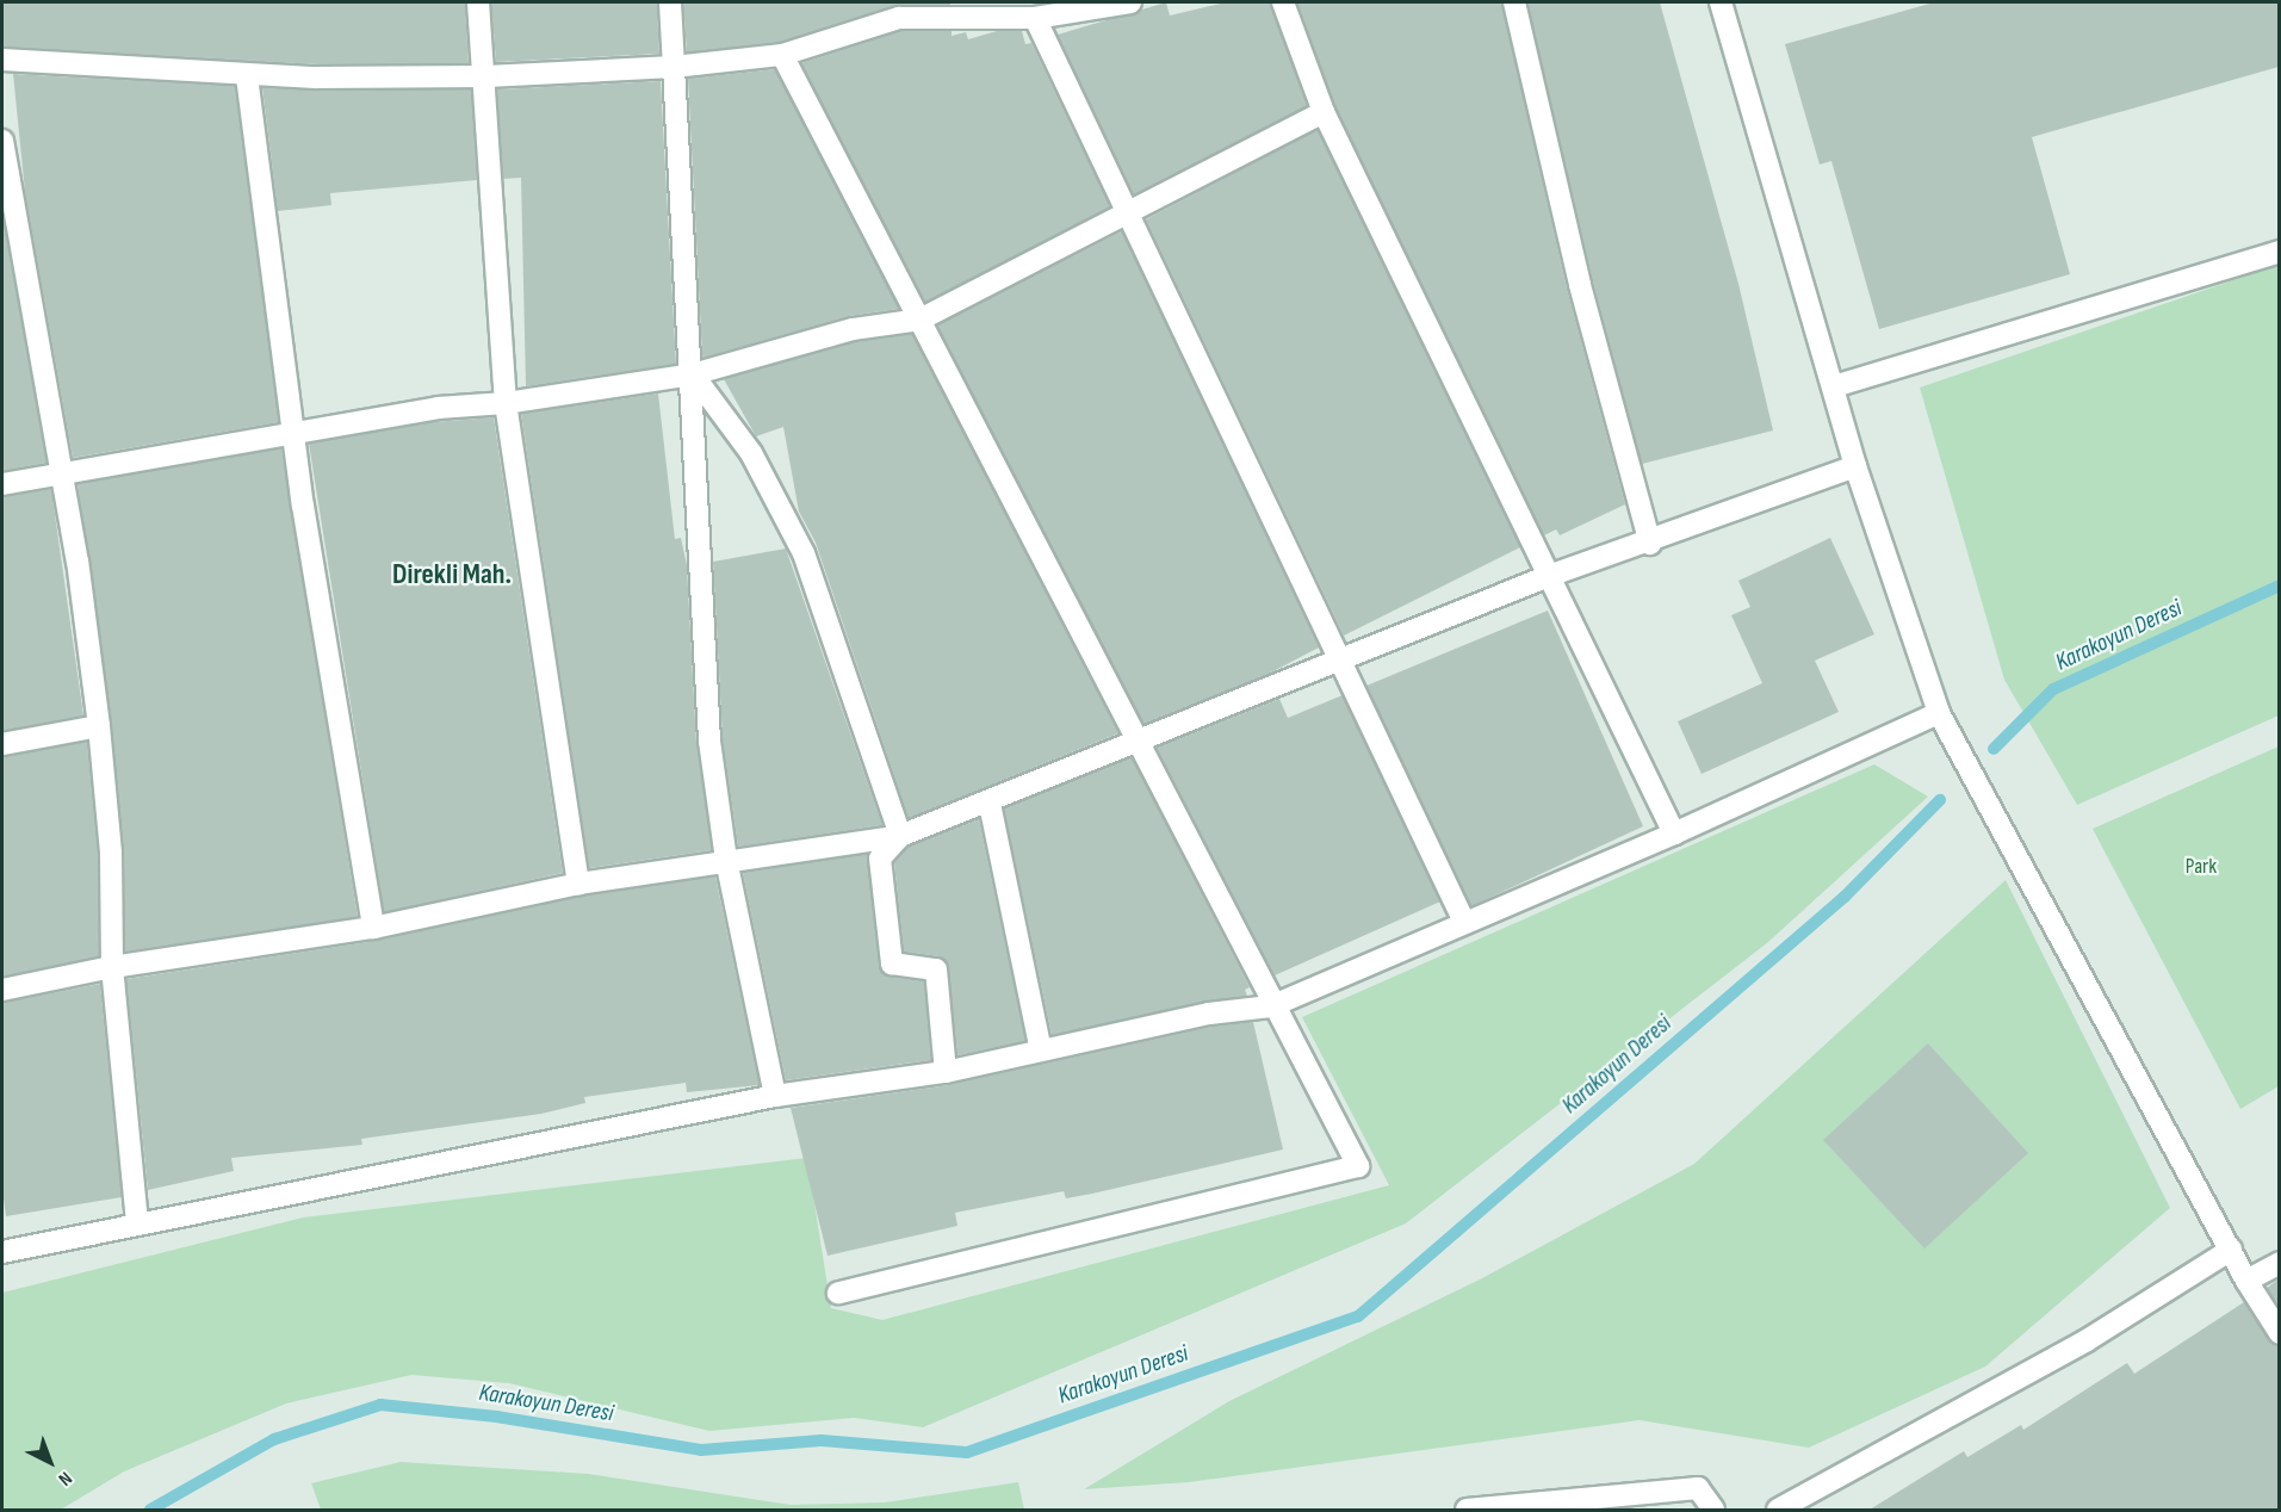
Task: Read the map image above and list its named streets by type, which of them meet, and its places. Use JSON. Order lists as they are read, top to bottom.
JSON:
{
  "districts": ["Direkli Mah."],
  "water": ["Karakoyun Deresi"],
  "parks": ["Park"],
  "north": "bottom right"
}
